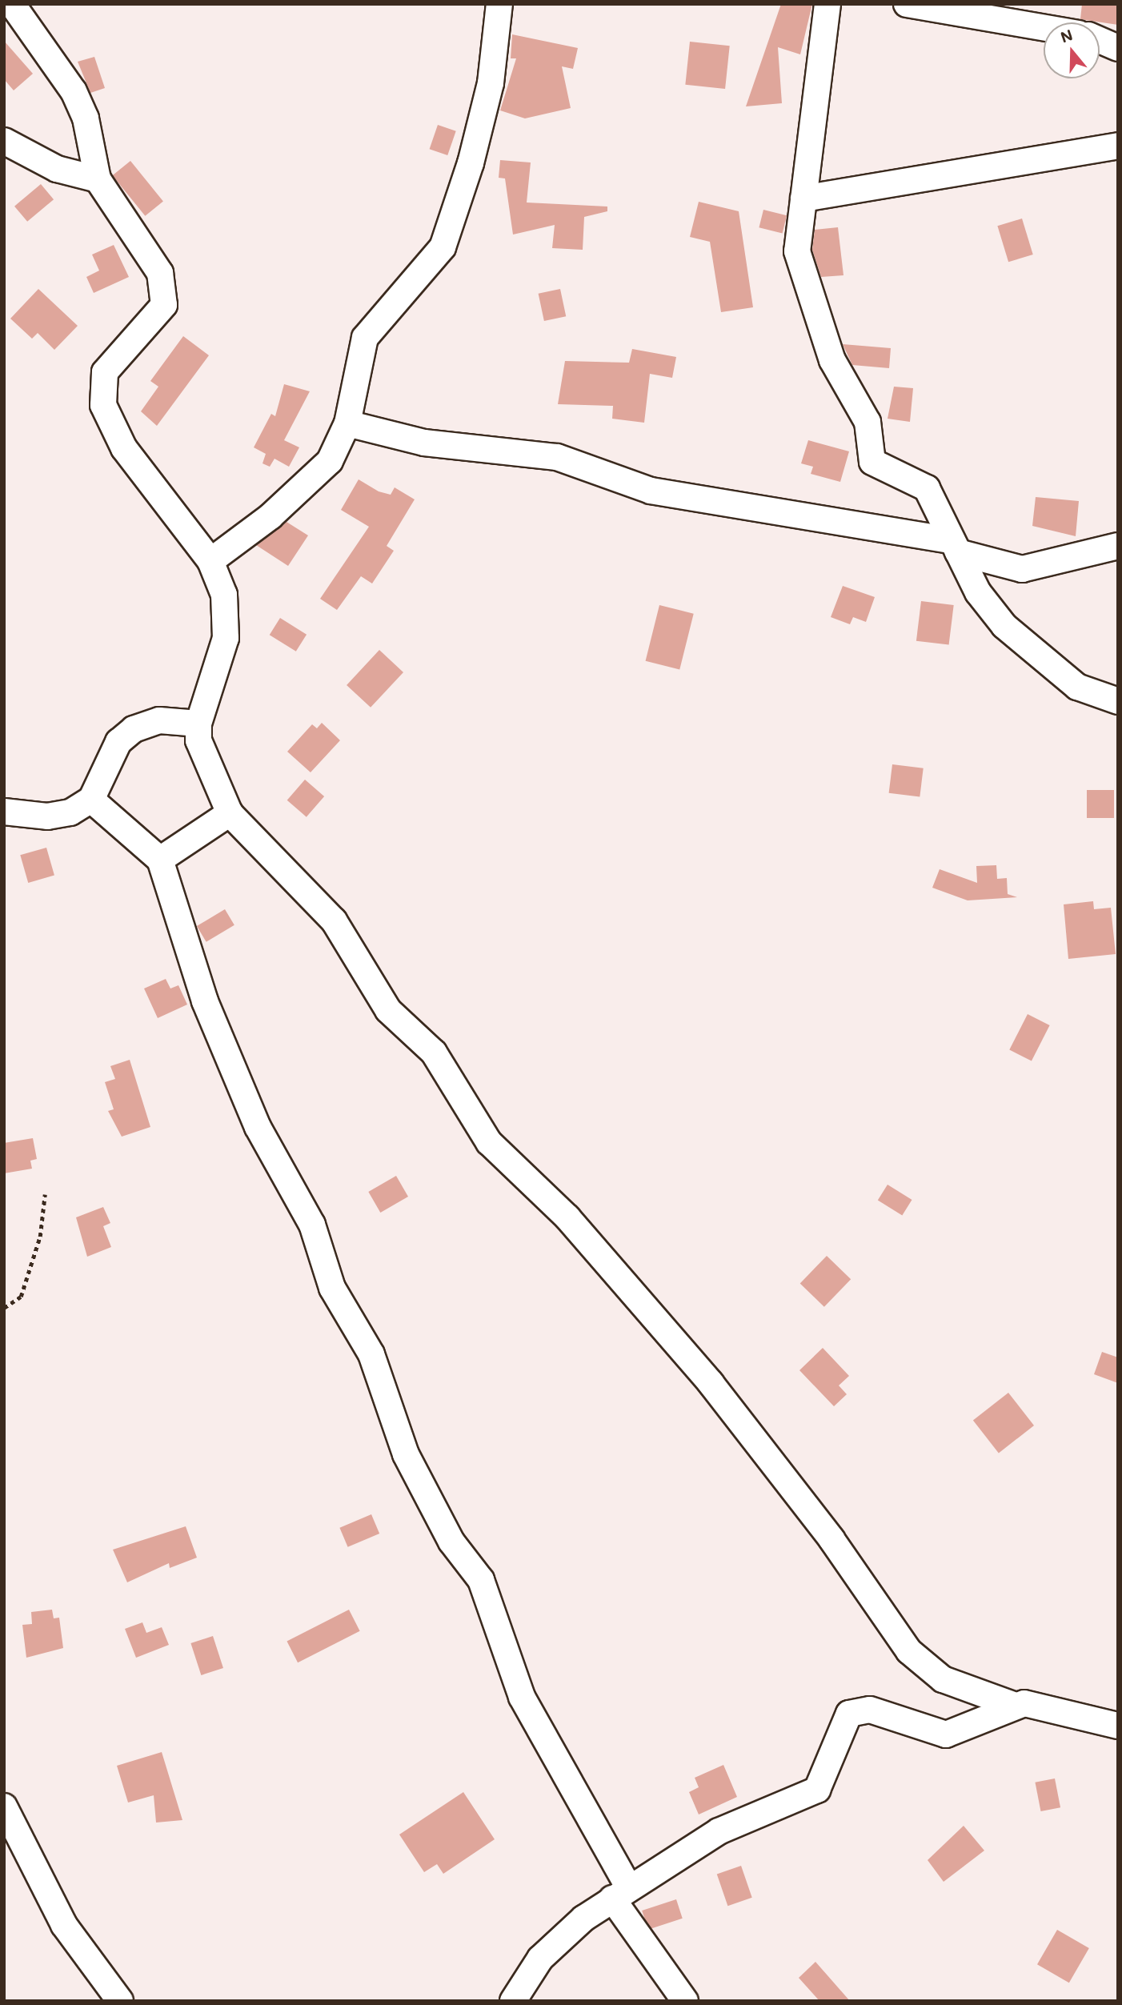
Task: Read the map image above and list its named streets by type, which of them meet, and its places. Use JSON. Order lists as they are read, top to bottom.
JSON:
{
  "north": "top"
}
